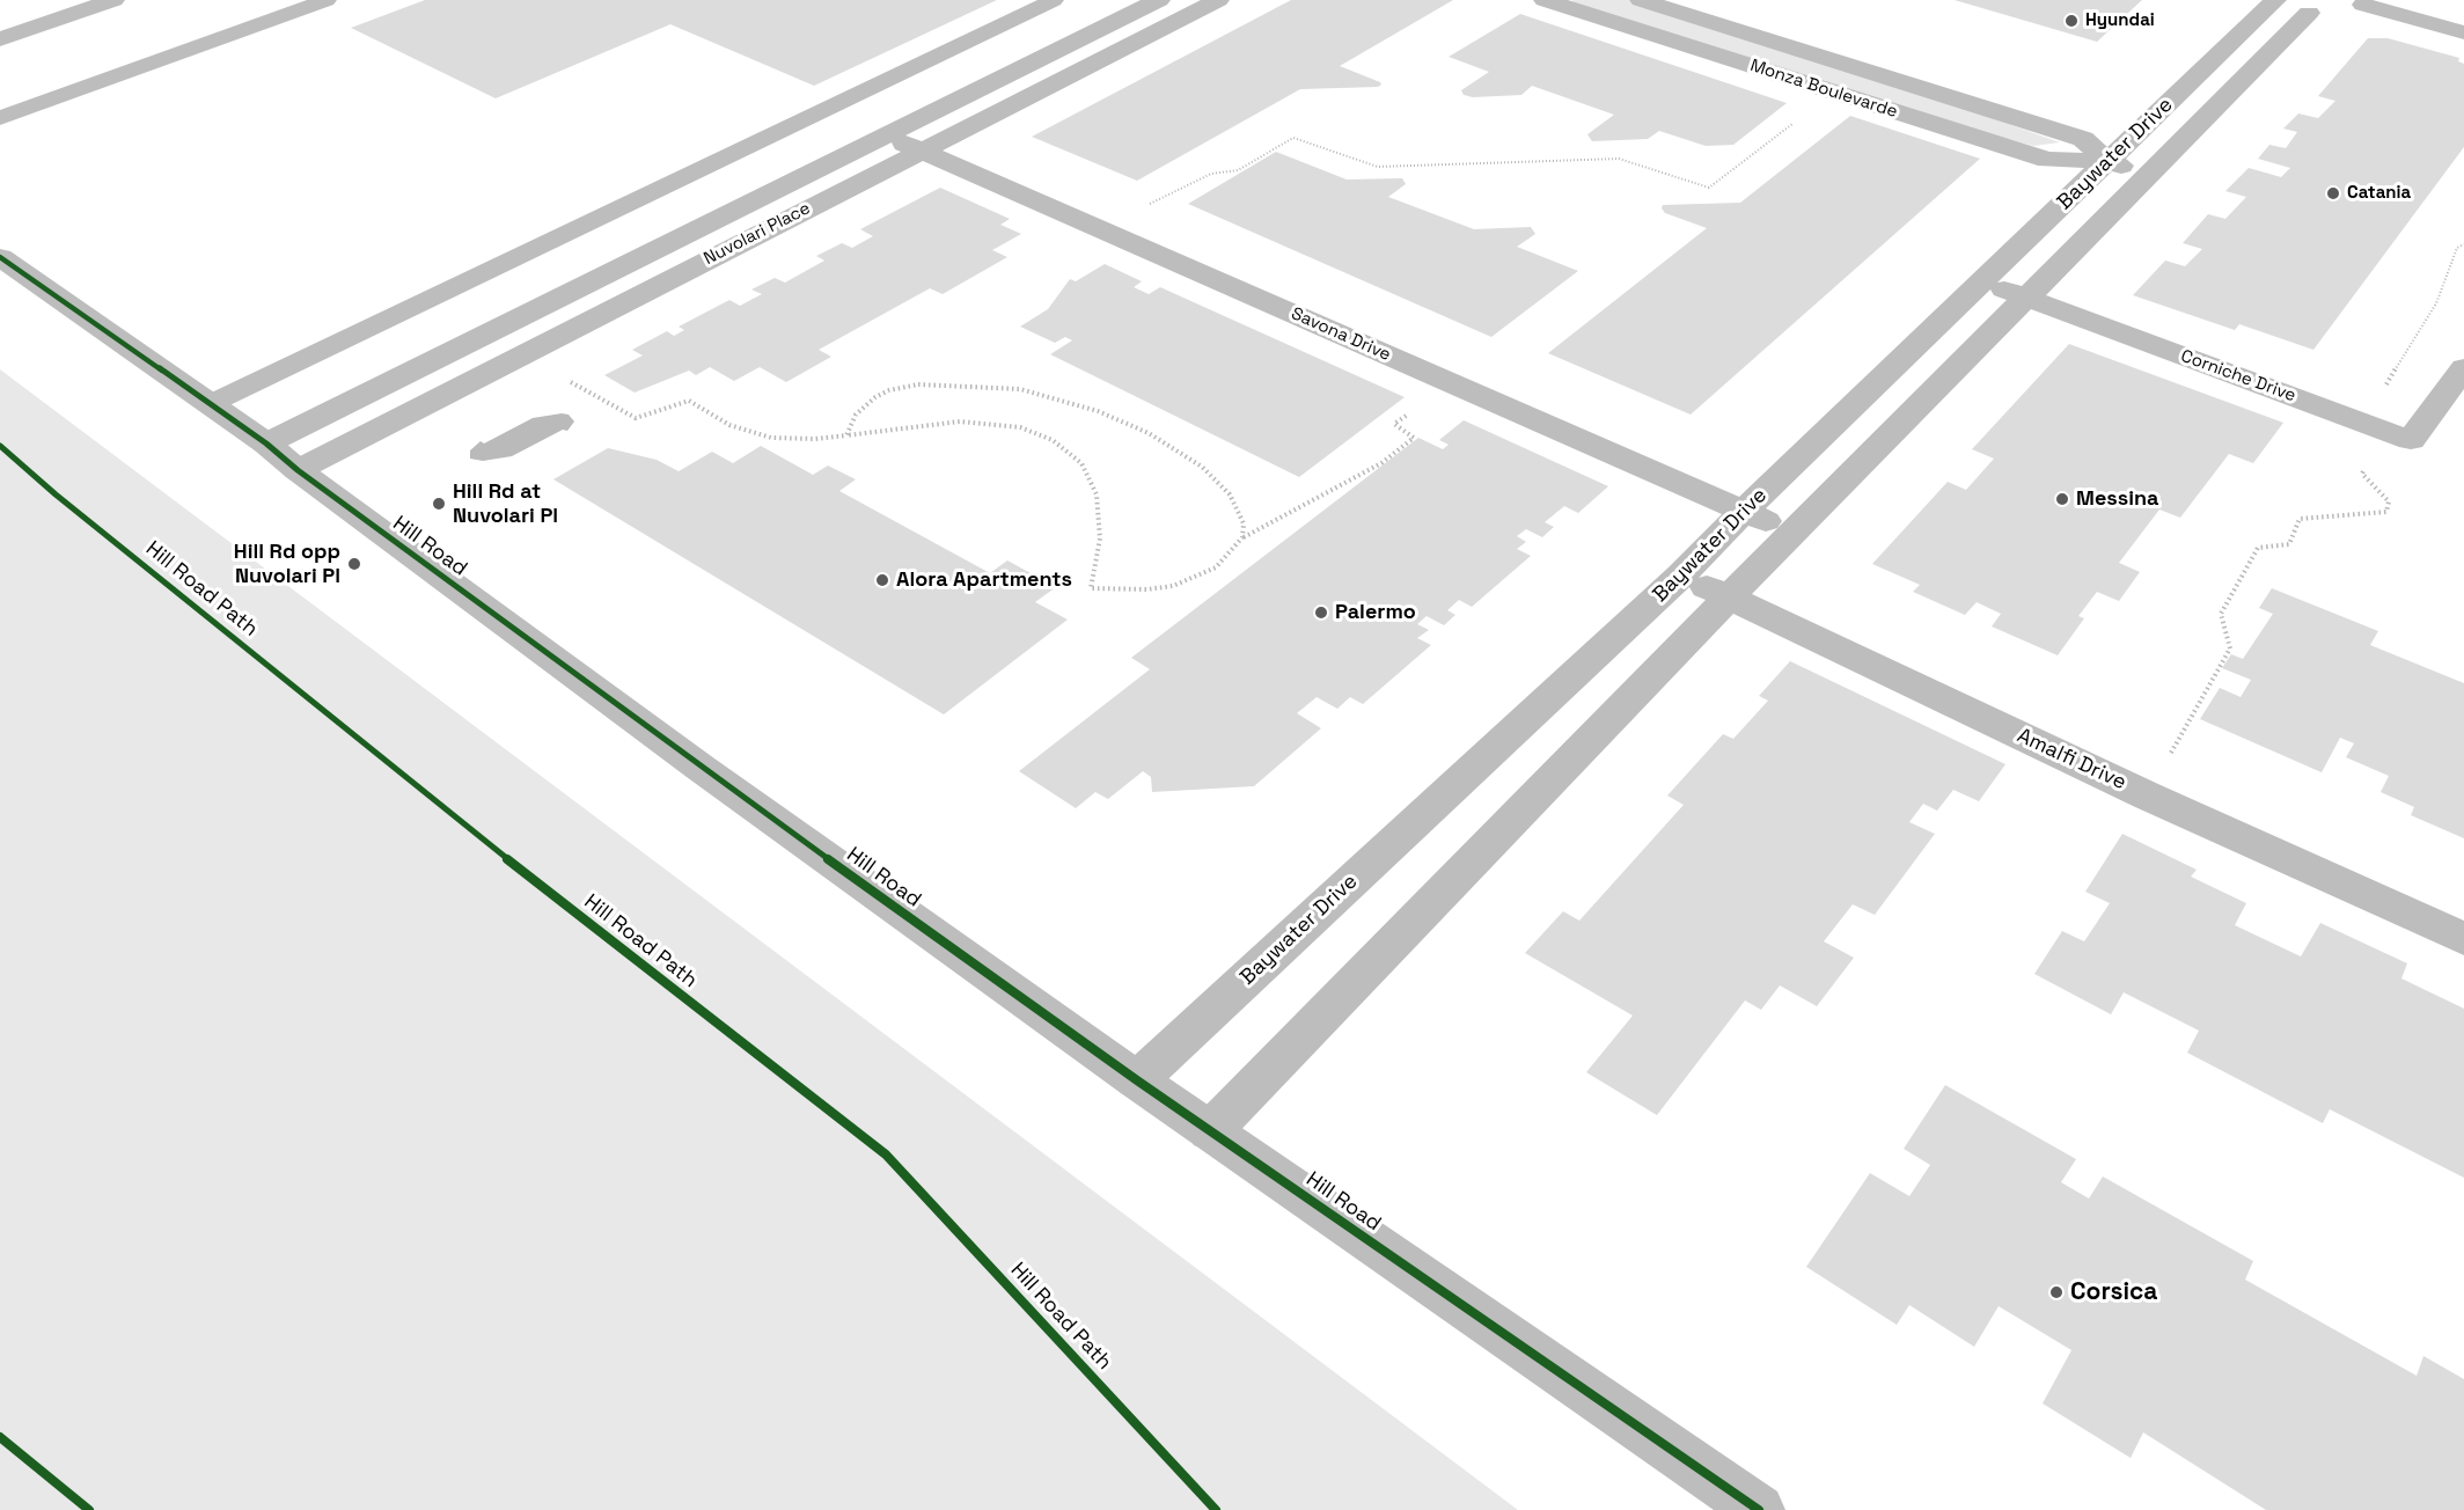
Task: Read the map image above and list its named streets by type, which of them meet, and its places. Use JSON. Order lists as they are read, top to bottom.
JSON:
{
  "streets": {
    "street": [
      "Monza Boulevarde",
      "Baywater Drive",
      "Nuvolari Place",
      "Savona Drive",
      "Corniche Drive",
      "Hill Road",
      "Amalfi Drive"
    ],
    "cycle path": ["Hill Road Path"]
  },
  "crossings": [
    ["Monza Boulevarde", "Baywater Drive"],
    ["Baywater Drive", "Savona Drive"],
    ["Baywater Drive", "Corniche Drive"],
    ["Baywater Drive", "Hill Road"],
    ["Baywater Drive", "Amalfi Drive"],
    ["Nuvolari Place", "Savona Drive"],
    ["Nuvolari Place", "Hill Road"]
  ],
  "places": [
    "Hyundai",
    "Catania",
    "Messina",
    "Hill Rd at Nuvolari Pl",
    "Hill Rd opp Nuvolari Pl",
    "Alora Apartments",
    "Palermo",
    "Corsica"
  ]
}
